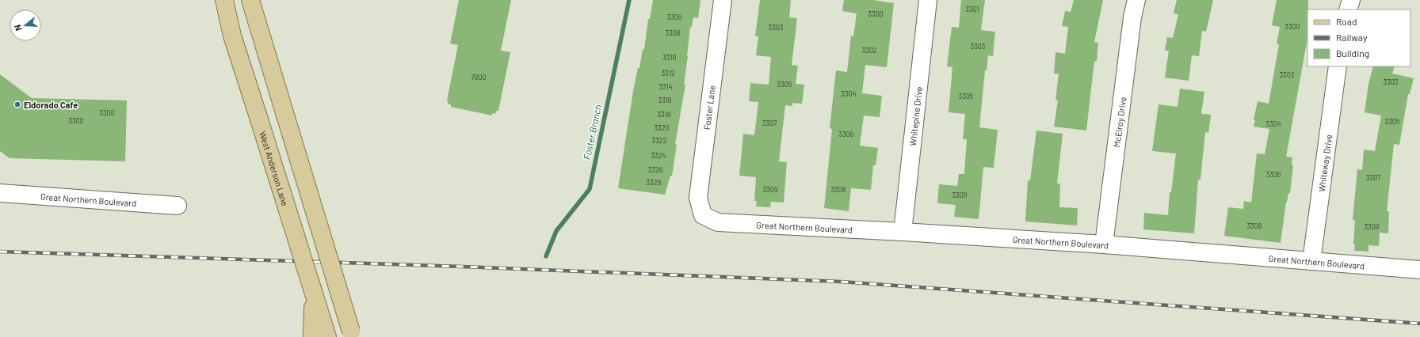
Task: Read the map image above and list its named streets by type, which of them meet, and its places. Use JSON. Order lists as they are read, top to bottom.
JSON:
{
  "streets": {
    "main road": ["West Anderson Lane"],
    "street": [
      "Foster Lane",
      "Whitepine Drive",
      "McElroy Drive",
      "Whiteway Drive",
      "Great Northern Boulevard"
    ]
  },
  "crossings": [
    ["Foster Lane", "Great Northern Boulevard"],
    ["Whitepine Drive", "Great Northern Boulevard"],
    ["McElroy Drive", "Great Northern Boulevard"],
    ["Whiteway Drive", "Great Northern Boulevard"]
  ],
  "water": ["Foster Branch"],
  "places": ["Eldorado Cafe"],
  "house_numbers": [
    "3301",
    "3300",
    "3306",
    "3300",
    "3303",
    "3308",
    "3303",
    "3302",
    "3310",
    "3312",
    "3302",
    "7800",
    "3303",
    "3305",
    "3314",
    "3304",
    "3305",
    "3316",
    "3300",
    "3318",
    "3300",
    "3305",
    "3307",
    "3304",
    "3320",
    "3306",
    "3322",
    "3324",
    "3326",
    "3306",
    "3307",
    "3328",
    "3309",
    "3308",
    "3309",
    "3308",
    "3309"
  ],
  "legend": ["Road", "Railway", "Building"],
  "north": "left"
}
